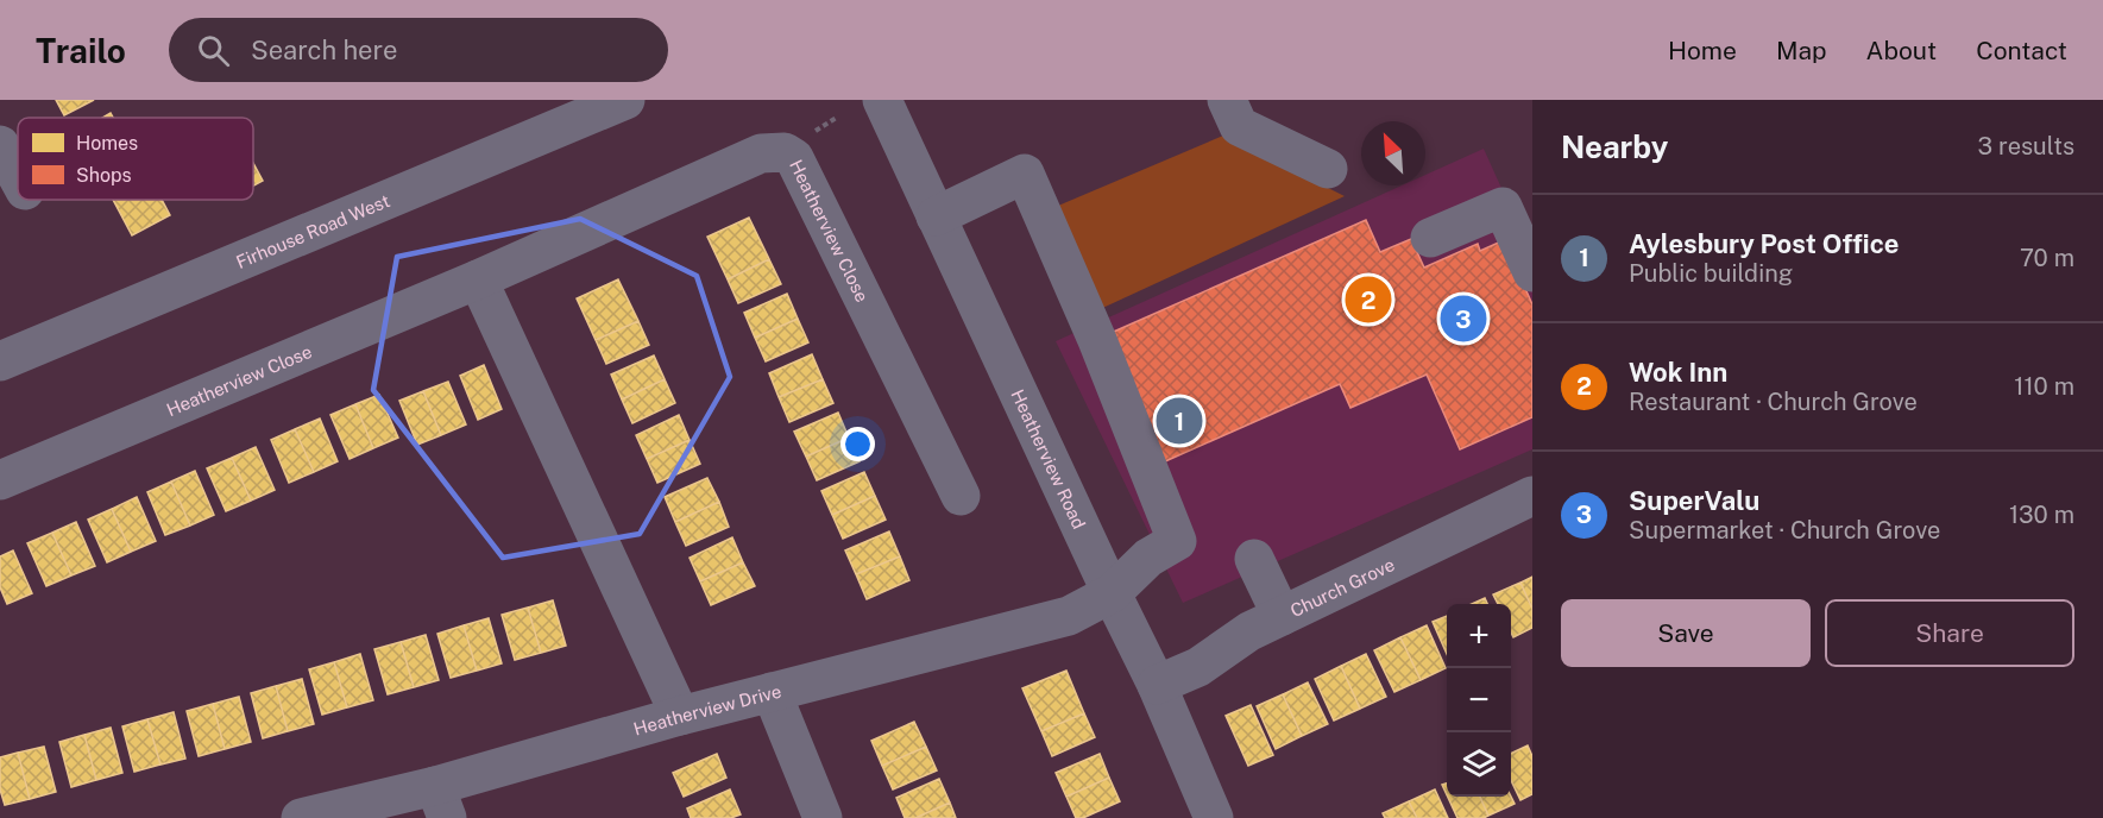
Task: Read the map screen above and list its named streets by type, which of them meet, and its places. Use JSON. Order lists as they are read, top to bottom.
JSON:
{
  "streets": {
    "street": [
      "Firhouse Road West",
      "Heatherview Close",
      "Heatherview Road",
      "Church Grove",
      "Heatherview Drive"
    ]
  },
  "crossings": [
    ["Heatherview Road", "Church Grove"],
    ["Heatherview Road", "Heatherview Drive"]
  ],
  "legend": ["Homes", "Shops"],
  "north": "top left",
  "page": {
    "header": "Trailo",
    "search": "Search here",
    "nav": [
      "Home",
      "Map",
      "About",
      "Contact"
    ],
    "heading": ["Nearby", "3 results"],
    "list": [
      {
        "mark": "1",
        "name": "Aylesbury Post Office",
        "note": "Public building",
        "value": "70 m"
      },
      {
        "mark": "2",
        "name": "Wok Inn",
        "note": "Restaurant · Church Grove",
        "value": "110 m"
      },
      {
        "mark": "3",
        "name": "SuperValu",
        "note": "Supermarket · Church Grove",
        "value": "130 m"
      }
    ],
    "pins": ["2", "3", "1"],
    "buttons": ["Save", "Share"],
    "map_buttons": ["+", "−"]
  }
}
